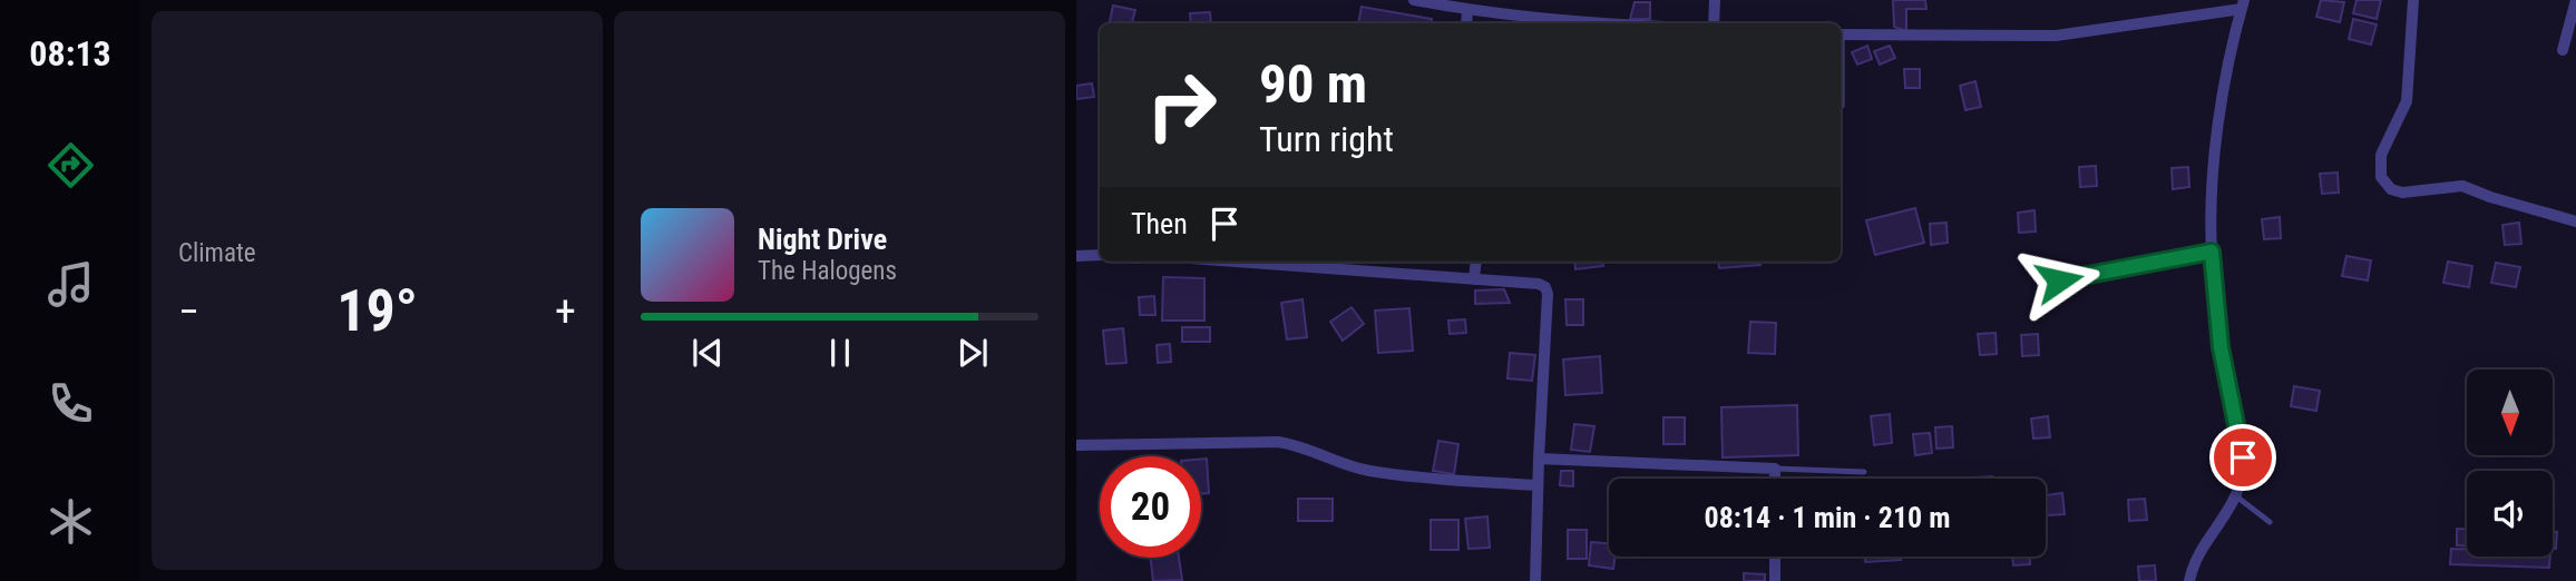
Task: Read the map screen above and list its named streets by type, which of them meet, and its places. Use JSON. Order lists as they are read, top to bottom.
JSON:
{
  "north": "bottom",
  "page": {
    "tabs": "08:13",
    "tile": "Climate",
    "turn": ["90 m", "Turn right"],
    "then": "Then",
    "song": ["Night Drive", "The Halogens"],
    "heat": ["−", "19°", "+"],
    "limit": "20",
    "trip": "08:14 · 1 min · 210 m"
  }
}
